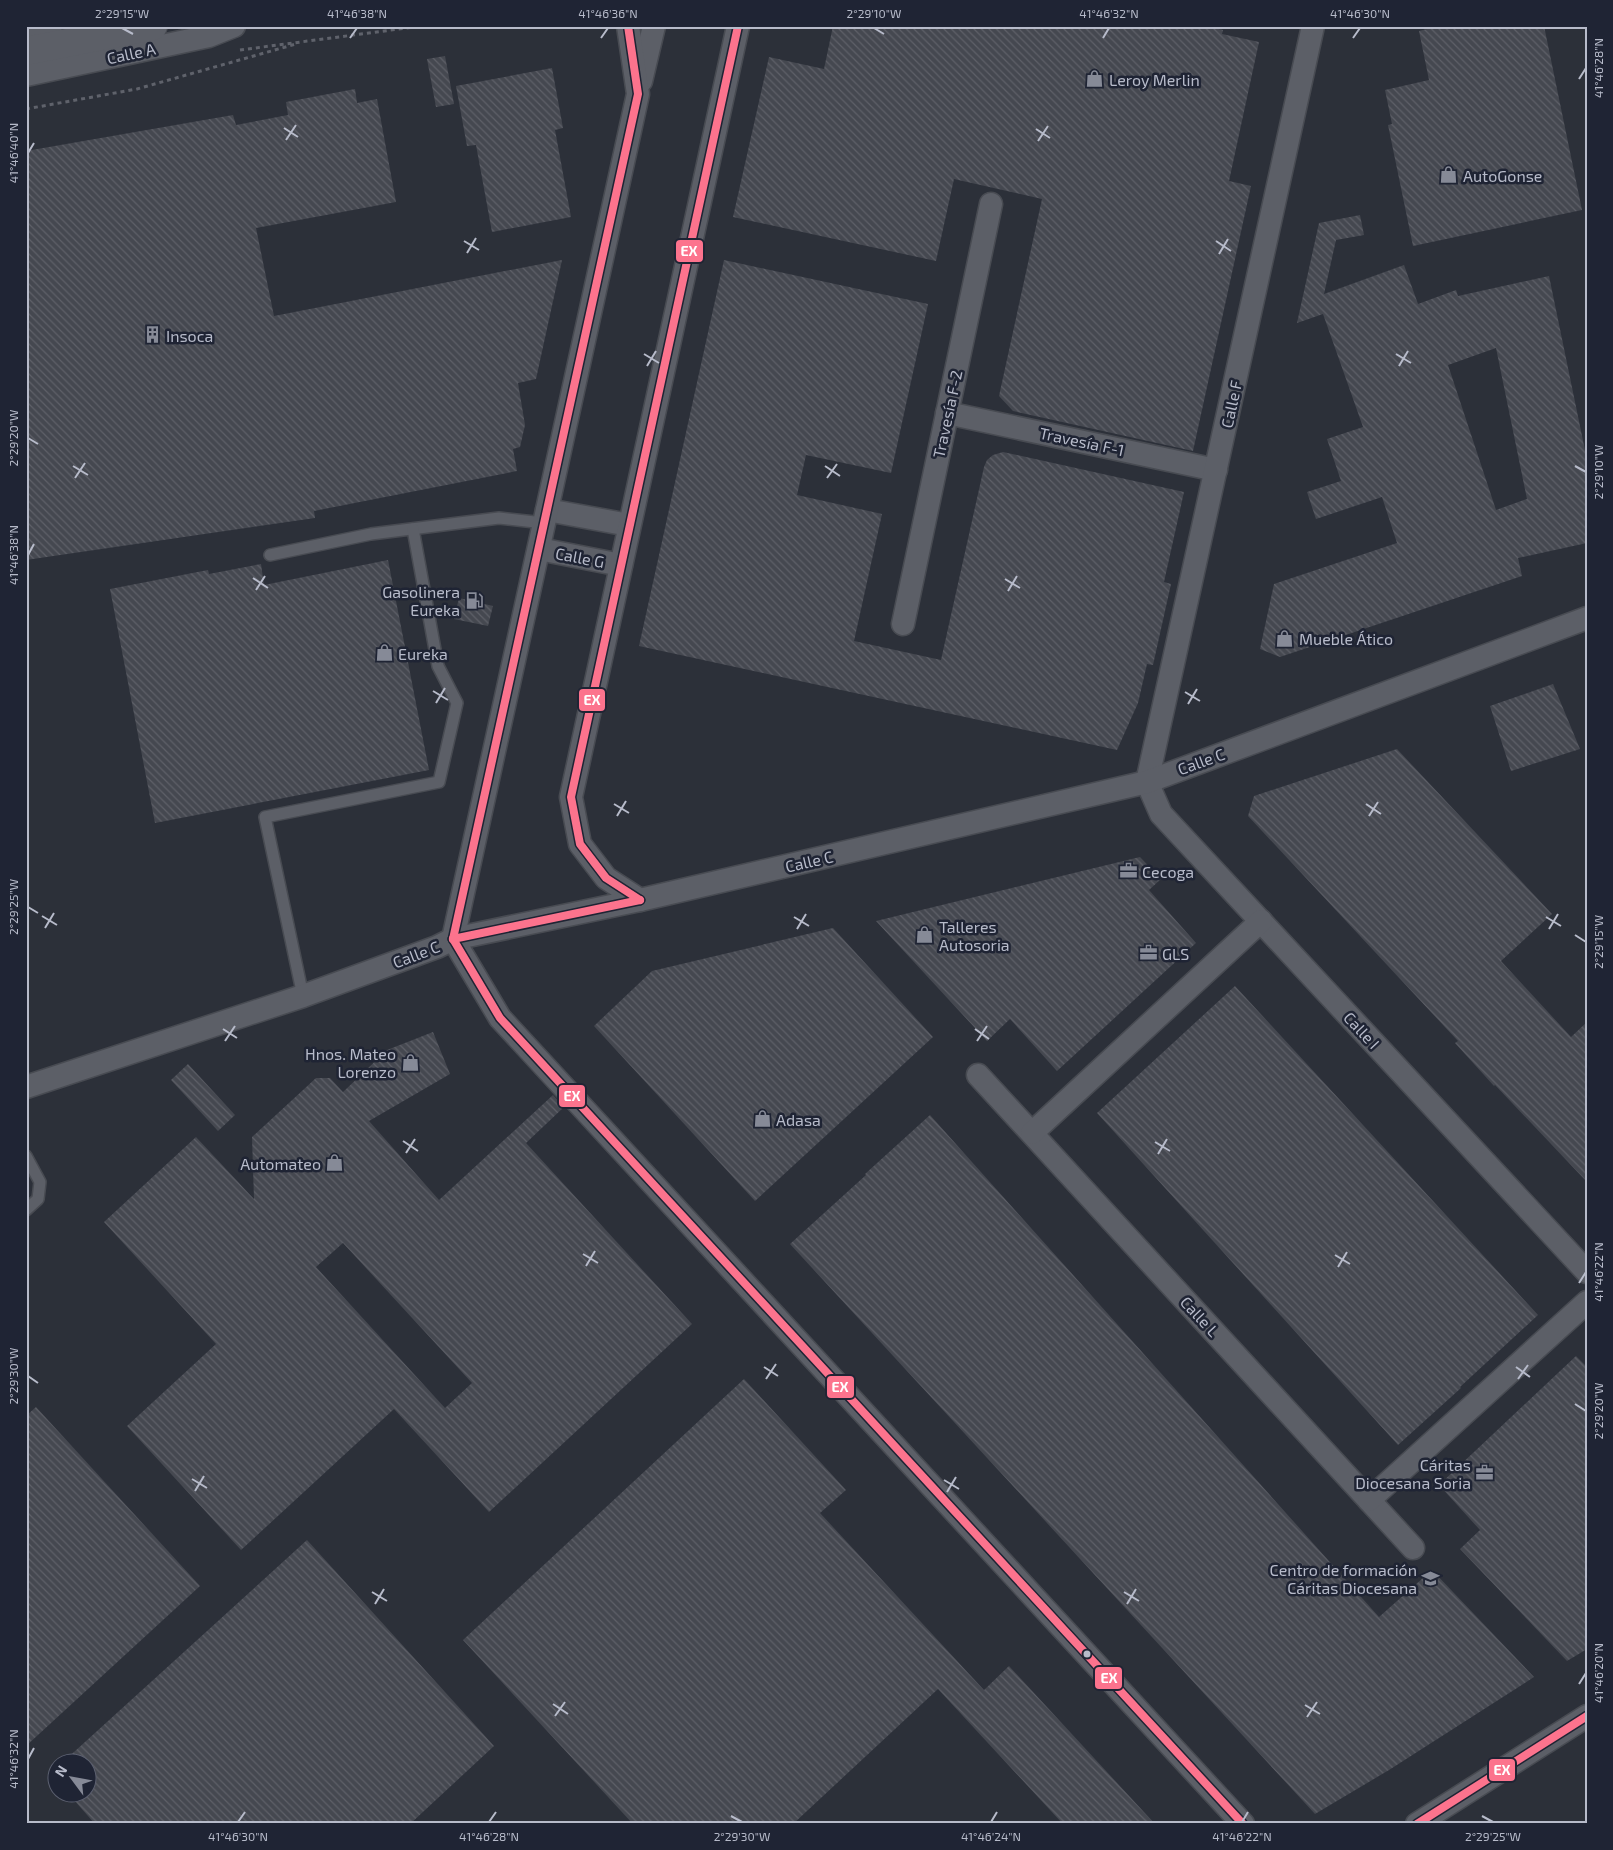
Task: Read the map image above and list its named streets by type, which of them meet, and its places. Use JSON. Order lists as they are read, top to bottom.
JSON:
{
  "streets": {
    "street": [
      "Calle A",
      "Calle F",
      "Travesía F-2",
      "Travesía F-1",
      "Calle G",
      "Calle C",
      "Calle I",
      "Calle L"
    ]
  },
  "crossings": [
    ["Calle F", "Travesía F-1"],
    ["Calle F", "Calle C"],
    ["Calle F", "Calle I"],
    ["Travesía F-2", "Travesía F-1"],
    ["Calle G", "Calle C"],
    ["Calle C", "Calle I"]
  ],
  "places": {
    "shop": [
      "Leroy Merlin",
      "AutoGonse",
      "Mueble Ático",
      "Eureka",
      "Talleres Autosoria",
      "Hnos. Mateo Lorenzo",
      "Adasa",
      "Automateo"
    ],
    "building": ["Insoca"],
    "fuel station": ["Gasolinera Eureka"],
    "office": ["Cecoga", "GLS", "Cáritas Diocesana Soria"],
    "school or university": ["Centro de formación Cáritas Diocesana"]
  },
  "lines": ["transit line EX"],
  "north": "top left",
  "coordinates": [
    "2°29'15\"W",
    "41°46'38\"N",
    "41°46'36\"N",
    "2°29'10\"W",
    "41°46'32\"N",
    "41°46'30\"N",
    "41°46'28\"N",
    "41°46'40\"N",
    "2°29'20\"W",
    "2°29'25\"W",
    "41°46'22\"N",
    "2°29'30\"W",
    "41°46'20\"N",
    "41°46'24\"N"
  ]
}
